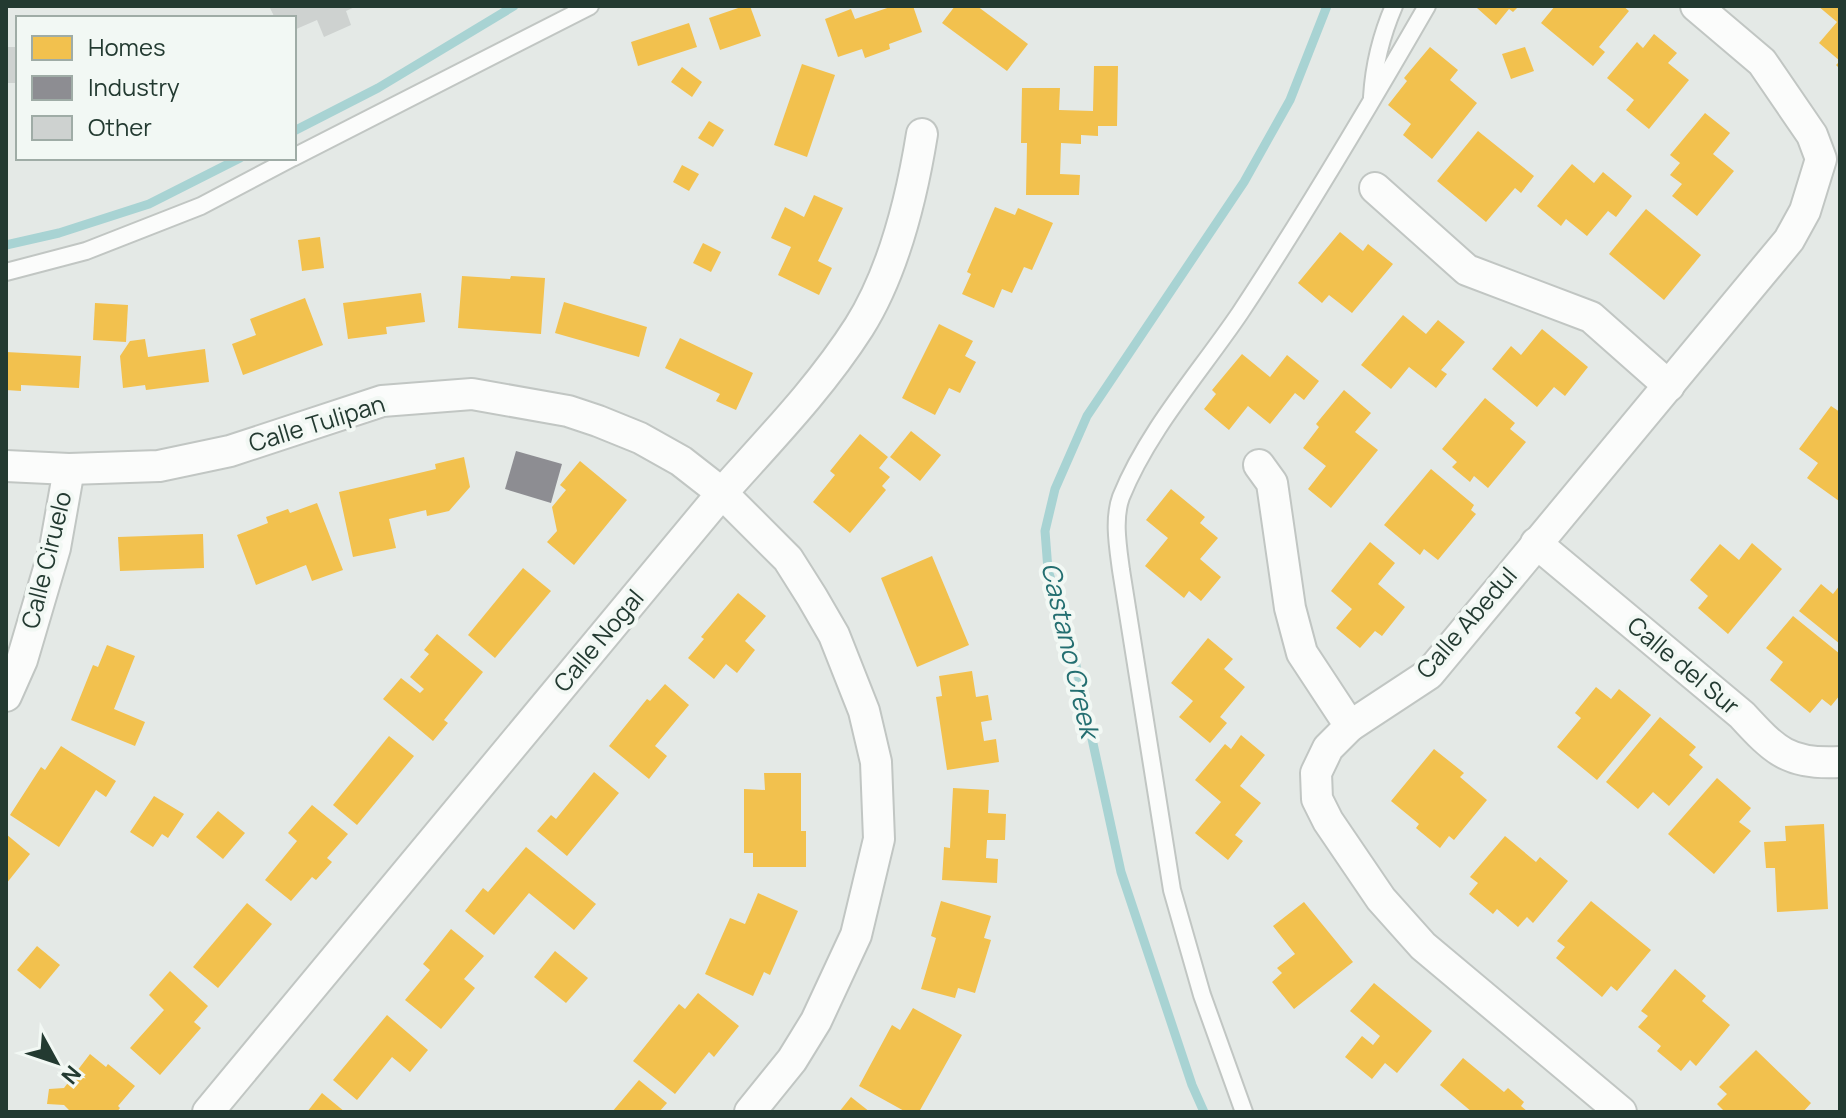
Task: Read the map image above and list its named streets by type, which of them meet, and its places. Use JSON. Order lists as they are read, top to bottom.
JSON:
{
  "streets": {
    "street": [
      "Calle Tulipan",
      "Calle Ciruelo",
      "Calle Abedul",
      "Calle Nogal",
      "Calle del Sur"
    ]
  },
  "crossings": [
    ["Calle Tulipan", "Calle Ciruelo"],
    ["Calle Tulipan", "Calle Nogal"],
    ["Calle Abedul", "Calle del Sur"]
  ],
  "water": ["Castano Creek"],
  "legend": ["Homes", "Industry", "Other"],
  "north": "bottom right"
}
